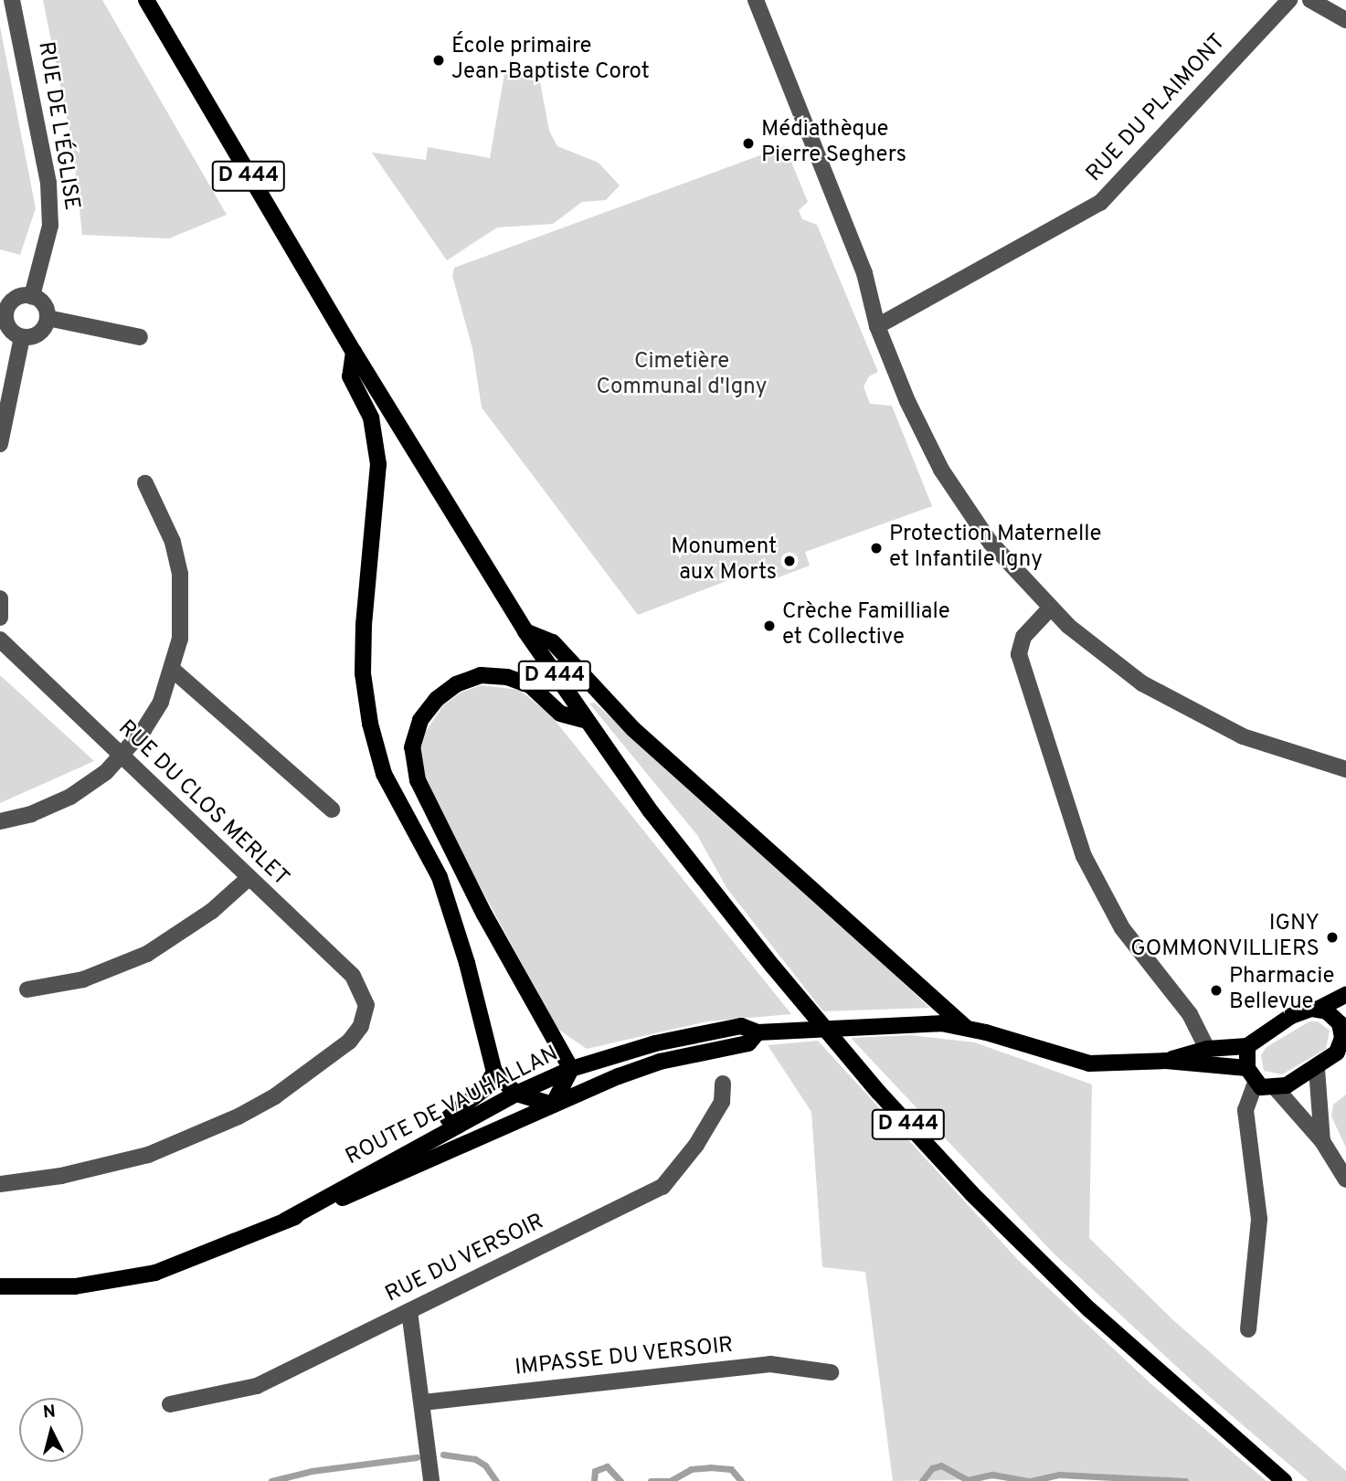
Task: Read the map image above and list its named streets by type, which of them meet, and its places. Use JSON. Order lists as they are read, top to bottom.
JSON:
{
  "streets": {
    "main road": ["D 444", "ROUTE DE VAUHALLAN"],
    "street": [
      "RUE DU PLAIMONT",
      "RUE DE L'ÉGLISE",
      "RUE DU CLOS MERLET",
      "RUE DU VERSOIR",
      "IMPASSE DU VERSOIR"
    ]
  },
  "parks": ["Cimetière Communal d'Igny"],
  "places": [
    "École primaire Jean-Baptiste Corot",
    "Médiathèque Pierre Seghers",
    "Protection Maternelle et Infantile Igny",
    "Monument aux Morts",
    "Crèche Familliale et Collective",
    "IGNY GOMMONVILLIERS",
    "Pharmacie Bellevue"
  ],
  "north": "top"
}
